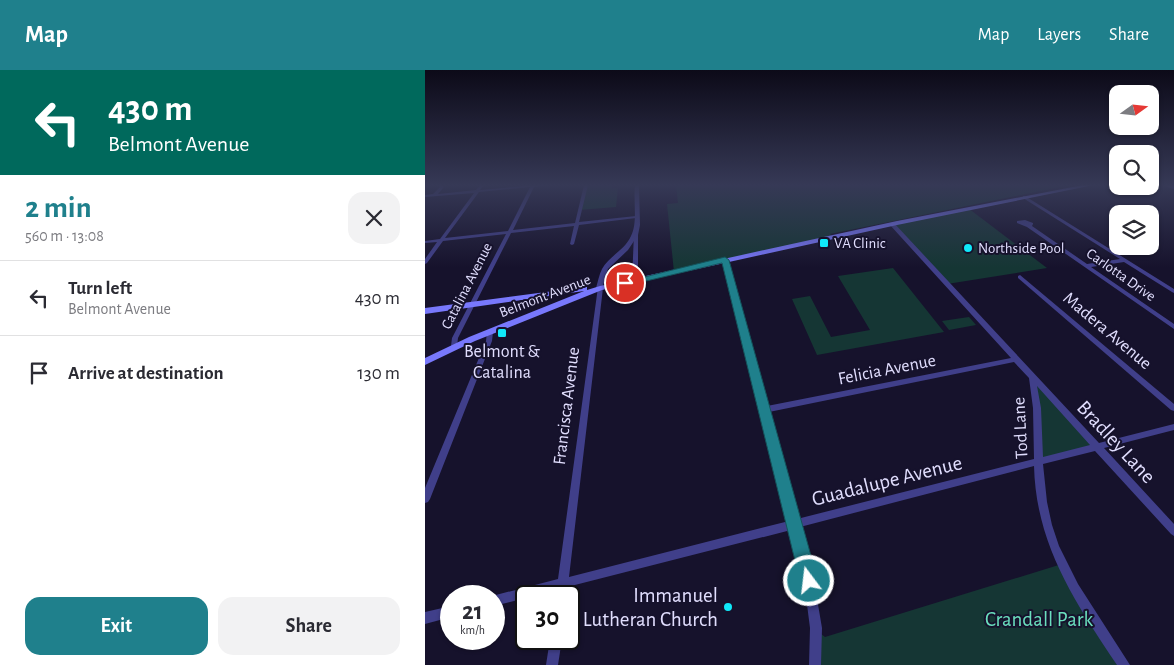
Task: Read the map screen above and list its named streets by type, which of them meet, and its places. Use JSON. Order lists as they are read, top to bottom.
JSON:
{
  "streets": {
    "main road": ["Belmont Avenue"],
    "street": [
      "Carlotta Drive",
      "Catalina Avenue",
      "Madera Avenue",
      "Felicia Avenue",
      "Francisca Avenue",
      "Tod Lane",
      "Bradley Lane",
      "Guadalupe Avenue"
    ]
  },
  "crossings": [
    ["Catalina Avenue", "Belmont Avenue"],
    ["Belmont Avenue", "Francisca Avenue"],
    ["Belmont Avenue", "Tod Lane"],
    ["Felicia Avenue", "Tod Lane"],
    ["Francisca Avenue", "Guadalupe Avenue"],
    ["Tod Lane", "Bradley Lane"],
    ["Tod Lane", "Guadalupe Avenue"],
    ["Bradley Lane", "Guadalupe Avenue"]
  ],
  "parks": ["Crandall Park"],
  "places": {
    "transit": ["VA Clinic", "Belmont & Catalina"],
    "other": ["Northside Pool", "Immanuel Lutheran Church"]
  },
  "north": "right",
  "page": {
    "header": "Map",
    "nav": ["Map", "Layers", "Share"],
    "turn": ["430 m", "Belmont Avenue"],
    "heading": ["2 min", "560 m · 13:08"],
    "list": [
      {
        "name": "Turn left",
        "note": "Belmont Avenue",
        "value": "430 m"
      },
      {
        "name": "Arrive at destination",
        "value": "130 m"
      }
    ],
    "speed": "21 km/h",
    "limit": "30",
    "buttons": ["Exit", "Share"]
  }
}
